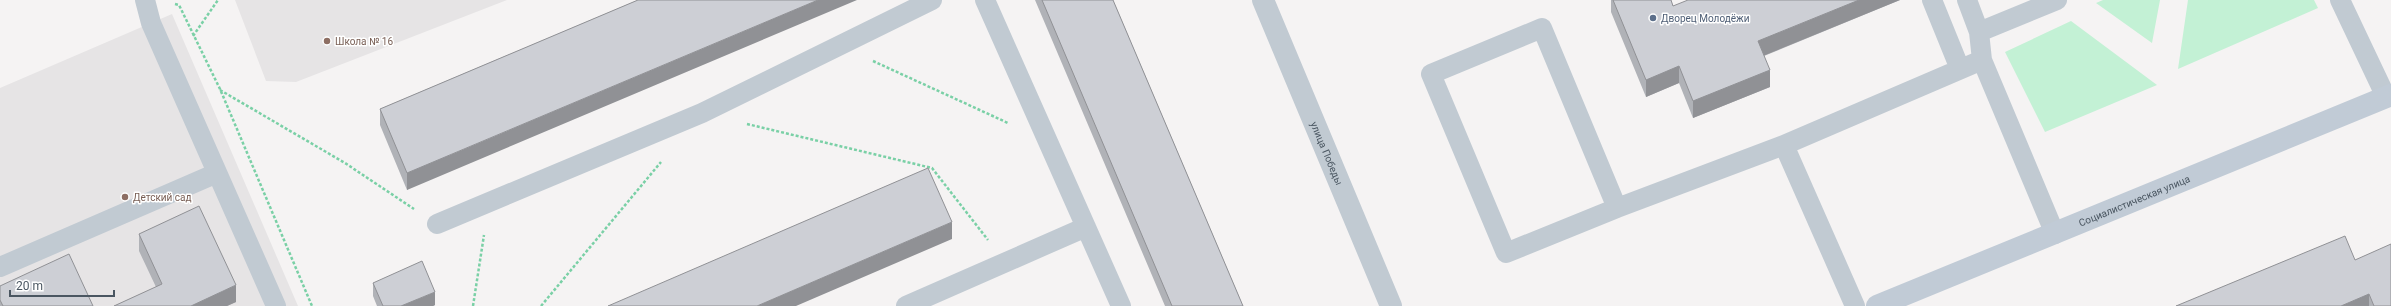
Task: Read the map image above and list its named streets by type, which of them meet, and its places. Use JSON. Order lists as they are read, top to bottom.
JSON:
{
  "streets": {
    "main road": ["Социалистическая улица"],
    "street": ["улица Победы"]
  },
  "places": ["Дворец Молодёжи", "Школа № 16", "Детский сад"],
  "scale_bar": "20 m"
}
